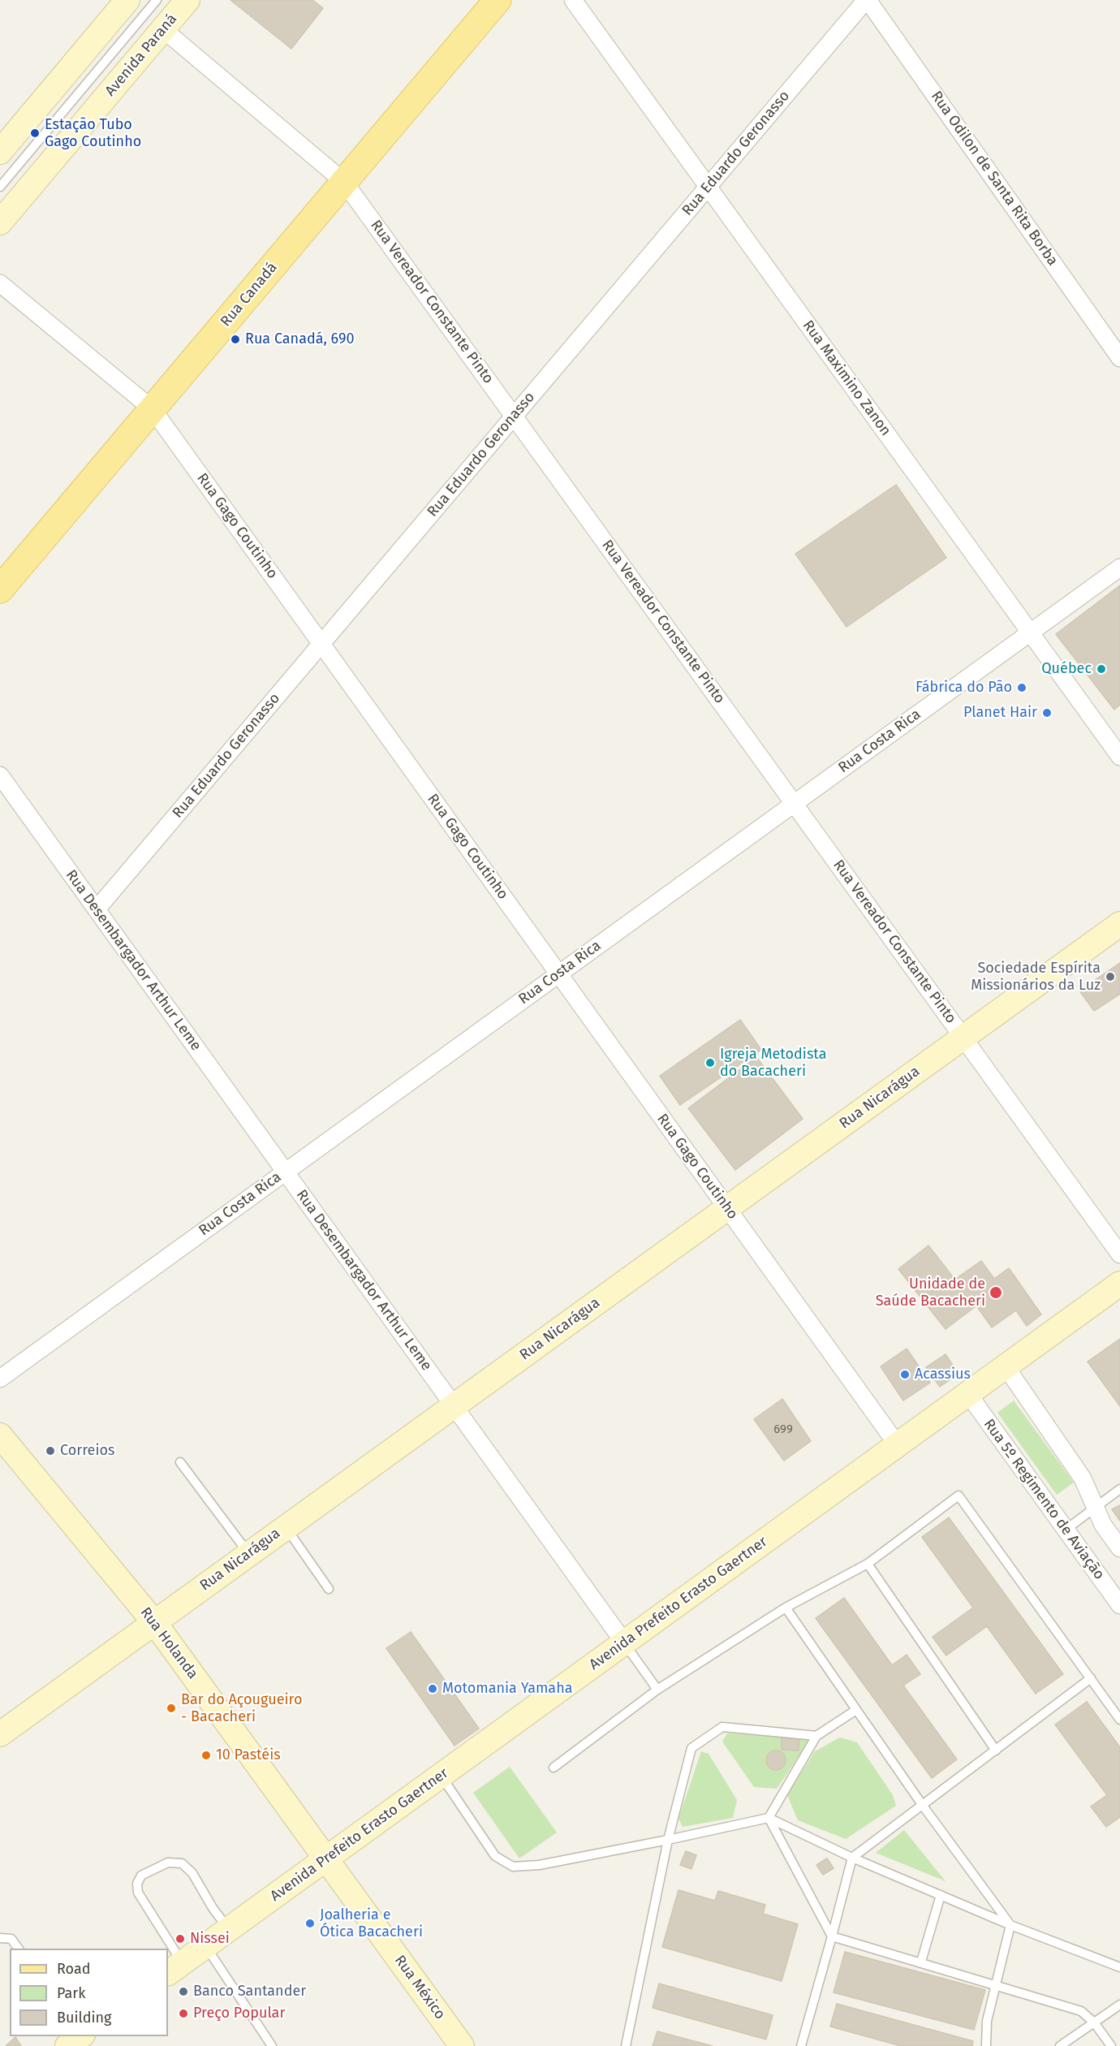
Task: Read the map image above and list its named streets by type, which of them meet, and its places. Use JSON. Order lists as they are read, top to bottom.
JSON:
{
  "streets": {
    "main road": [
      "Avenida Paraná",
      "Rua Canadá",
      "Rua Nicarágua",
      "Avenida Prefeito Erasto Gaertner",
      "Rua Holanda",
      "Rua México"
    ],
    "street": [
      "Rua Eduardo Geronasso",
      "Rua Odilon de Santa Rita Borba",
      "Rua Vereador Constante Pinto",
      "Rua Maximino Zanon",
      "Rua Gago Coutinho",
      "Rua Costa Rica",
      "Rua Desembargador Arthur Leme",
      "Rua 5º Regimento de Aviação"
    ]
  },
  "crossings": [
    ["Avenida Paraná", "Rua Vereador Constante Pinto"],
    ["Rua Eduardo Geronasso", "Rua Odilon de Santa Rita Borba"],
    ["Rua Eduardo Geronasso", "Rua Vereador Constante Pinto"],
    ["Rua Eduardo Geronasso", "Rua Maximino Zanon"],
    ["Rua Eduardo Geronasso", "Rua Gago Coutinho"],
    ["Rua Eduardo Geronasso", "Rua Desembargador Arthur Leme"],
    ["Rua Canadá", "Rua Vereador Constante Pinto"],
    ["Rua Canadá", "Rua Gago Coutinho"],
    ["Rua Vereador Constante Pinto", "Rua Costa Rica"],
    ["Rua Vereador Constante Pinto", "Rua Nicarágua"],
    ["Rua Maximino Zanon", "Rua Costa Rica"],
    ["Rua Gago Coutinho", "Rua Costa Rica"],
    ["Rua Gago Coutinho", "Rua Nicarágua"],
    ["Rua Gago Coutinho", "Avenida Prefeito Erasto Gaertner"],
    ["Rua Costa Rica", "Rua Desembargador Arthur Leme"],
    ["Rua Desembargador Arthur Leme", "Rua Nicarágua"],
    ["Rua Desembargador Arthur Leme", "Avenida Prefeito Erasto Gaertner"],
    ["Rua Nicarágua", "Rua Holanda"],
    ["Rua 5º Regimento de Aviação", "Avenida Prefeito Erasto Gaertner"],
    ["Avenida Prefeito Erasto Gaertner", "Rua Holanda"],
    ["Avenida Prefeito Erasto Gaertner", "Rua México"],
    ["Rua Holanda", "Rua México"]
  ],
  "places": [
    "Estação Tubo Gago Coutinho",
    "Rua Canadá, 690",
    "Québec",
    "Fábrica do Pão",
    "Planet Hair",
    "Sociedade Espírita Missionários da Luz",
    "Igreja Metodista do Bacacheri",
    "Unidade de Saúde Bacacheri",
    "Acassius",
    "Correios",
    "Motomania Yamaha",
    "Bar do Açougueiro - Bacacheri",
    "10 Pastéis",
    "Joalheria e Ótica Bacacheri",
    "Nissei",
    "Banco Santander",
    "Preço Popular"
  ],
  "house_numbers": ["699"],
  "legend": ["Road", "Park", "Building"]
}
